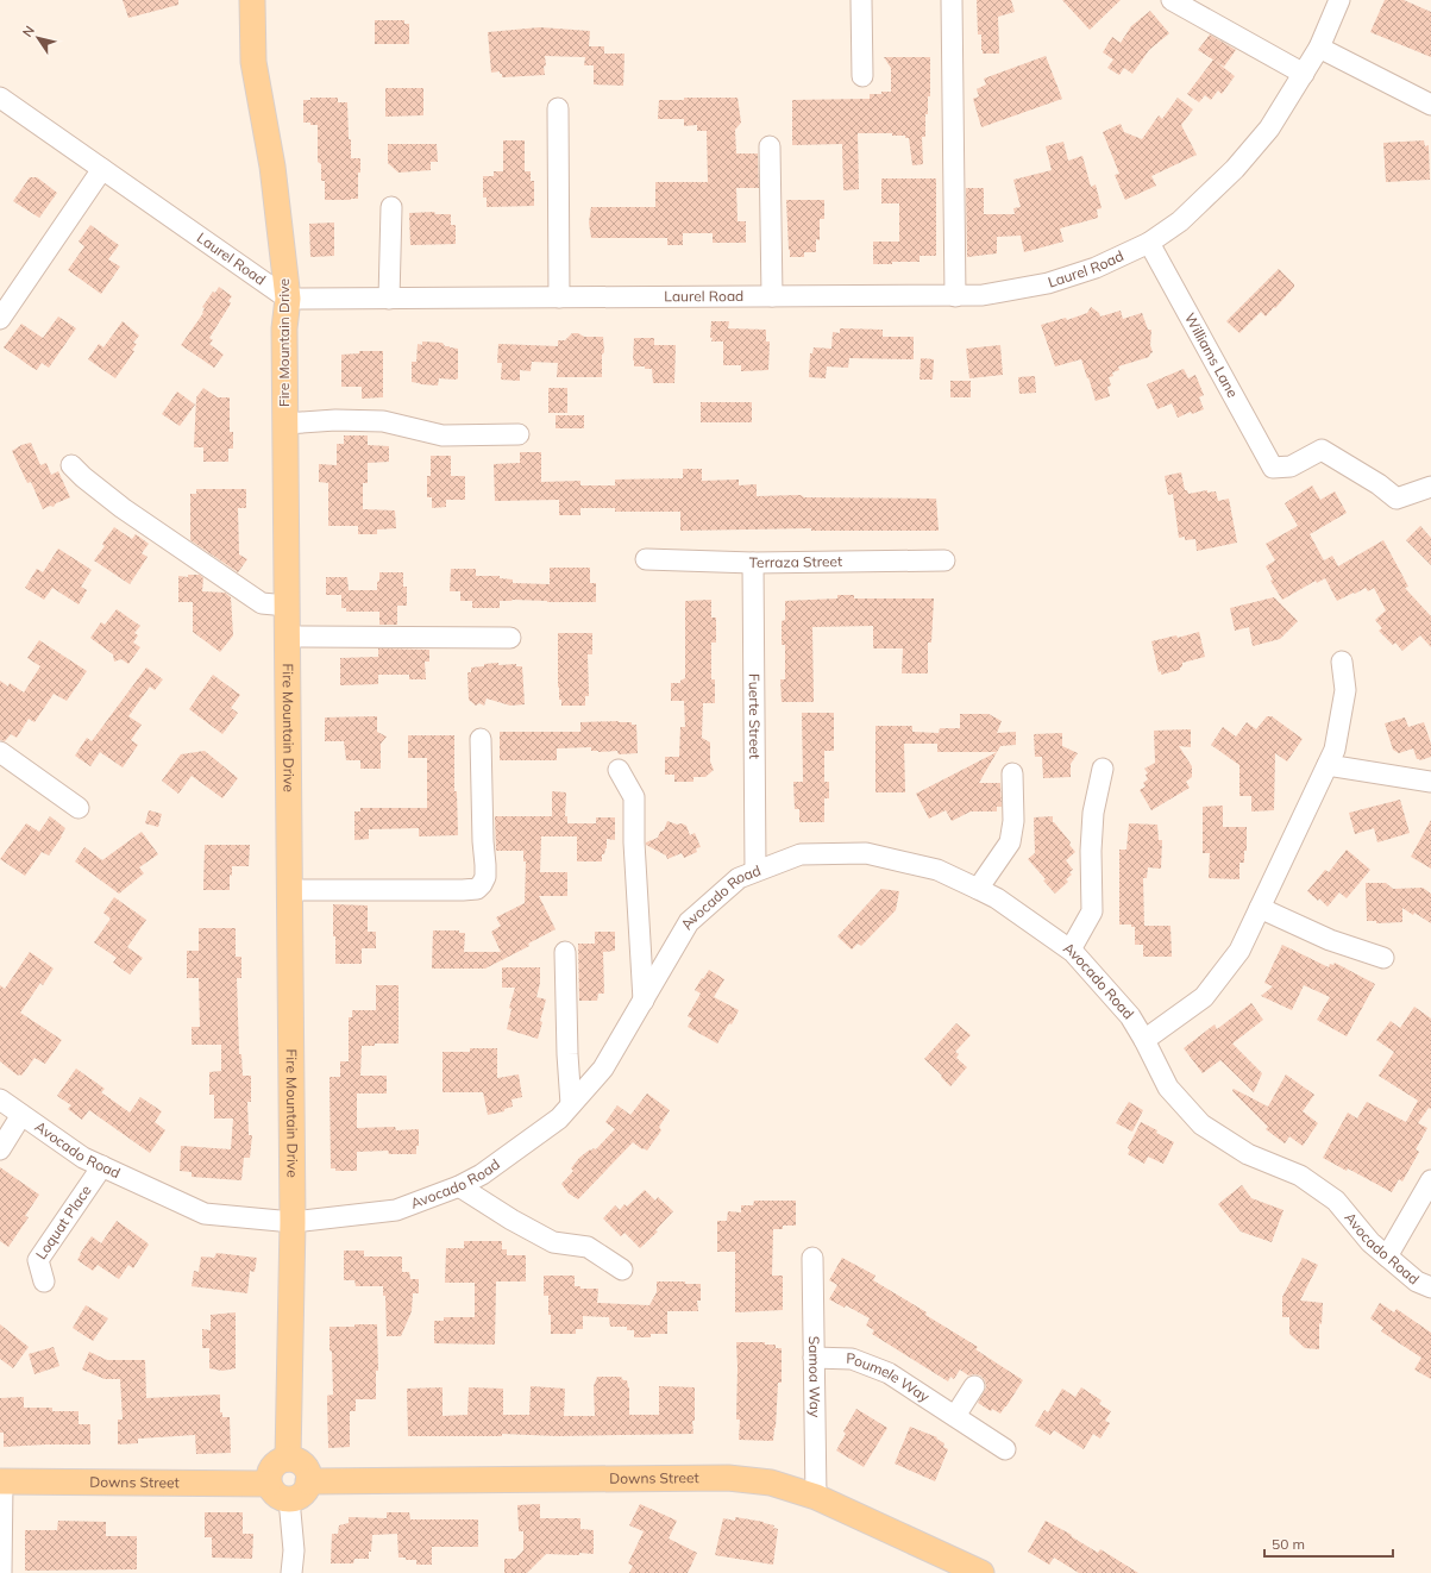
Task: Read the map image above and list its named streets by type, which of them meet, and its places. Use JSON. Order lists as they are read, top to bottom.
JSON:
{
  "streets": {
    "main road": ["Fire Mountain Drive", "Downs Street"],
    "street": [
      "Laurel Road",
      "Williams Lane",
      "Terraza Street",
      "Fuerte Street",
      "Avocado Road",
      "Loquat Place",
      "Samoa Way",
      "Poumele Way"
    ]
  },
  "crossings": [
    ["Laurel Road", "Fire Mountain Drive"],
    ["Laurel Road", "Williams Lane"],
    ["Fire Mountain Drive", "Avocado Road"],
    ["Fire Mountain Drive", "Downs Street"],
    ["Terraza Street", "Fuerte Street"],
    ["Fuerte Street", "Avocado Road"],
    ["Avocado Road", "Loquat Place"],
    ["Samoa Way", "Poumele Way"],
    ["Samoa Way", "Downs Street"]
  ],
  "scale_bar": "50 m",
  "north": "top left"
}
